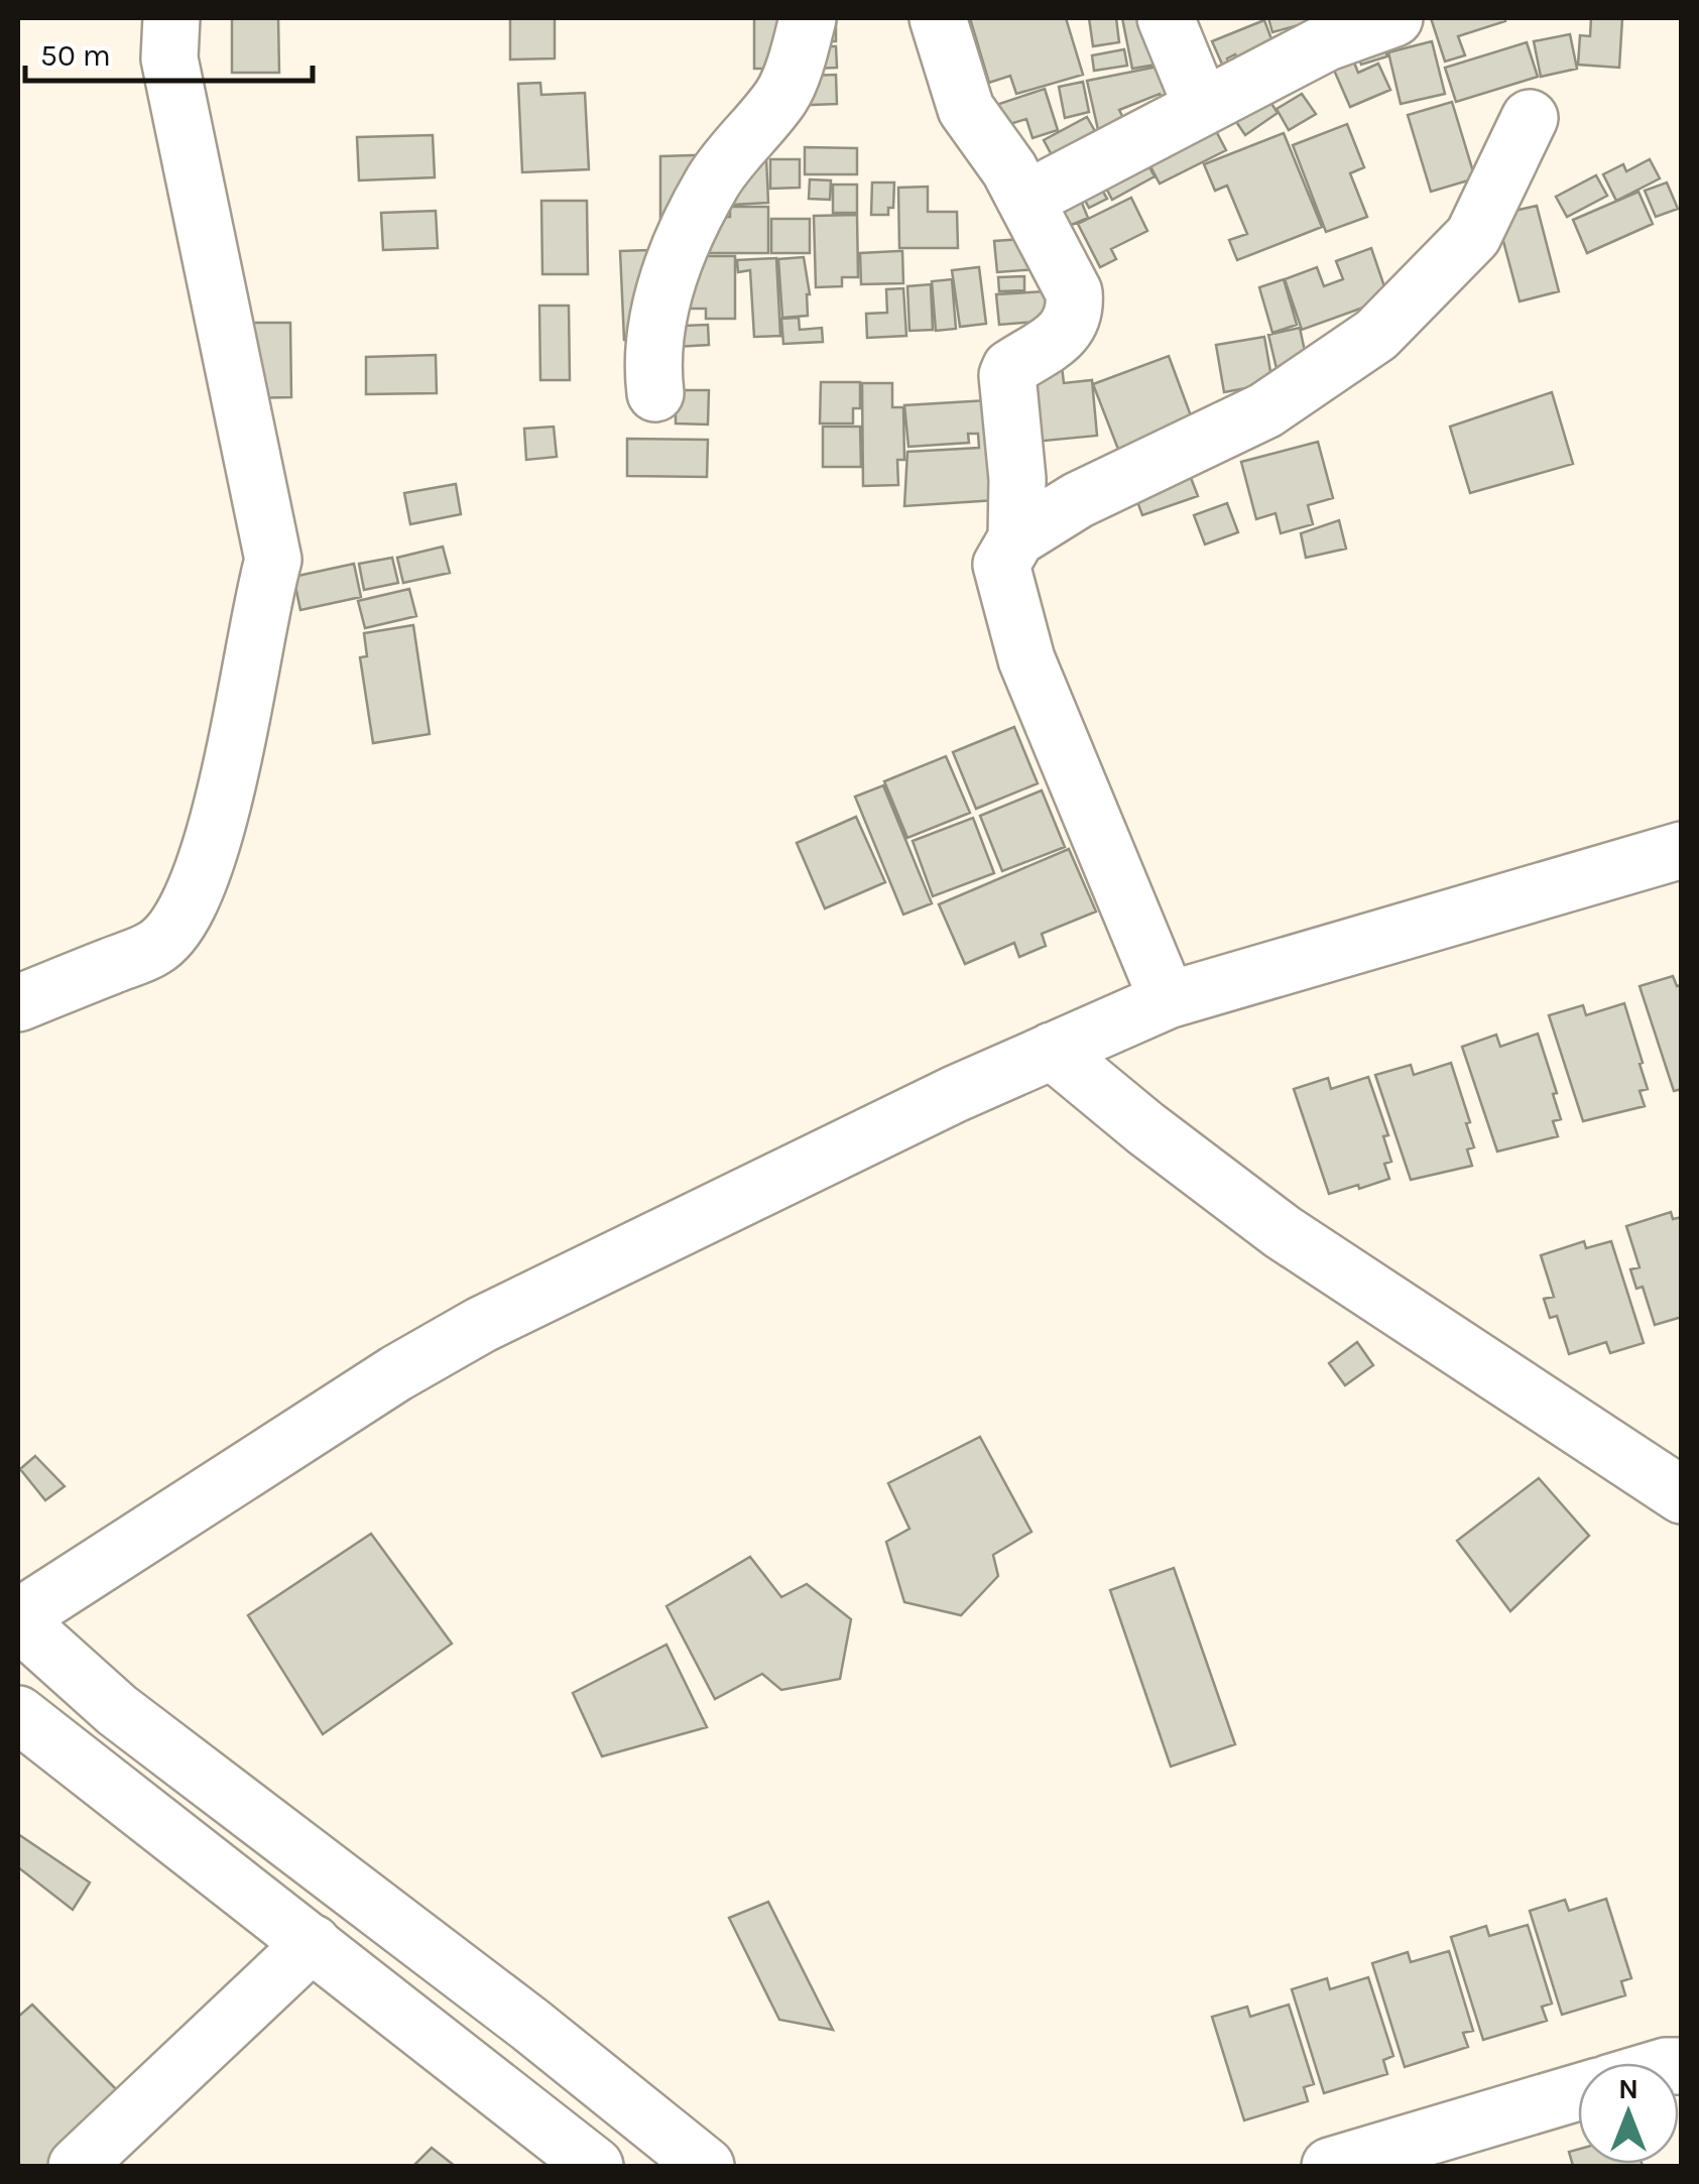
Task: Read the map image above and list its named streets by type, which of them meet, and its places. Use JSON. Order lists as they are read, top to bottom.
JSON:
{
  "scale_bar": "50 m",
  "north": "top"
}
